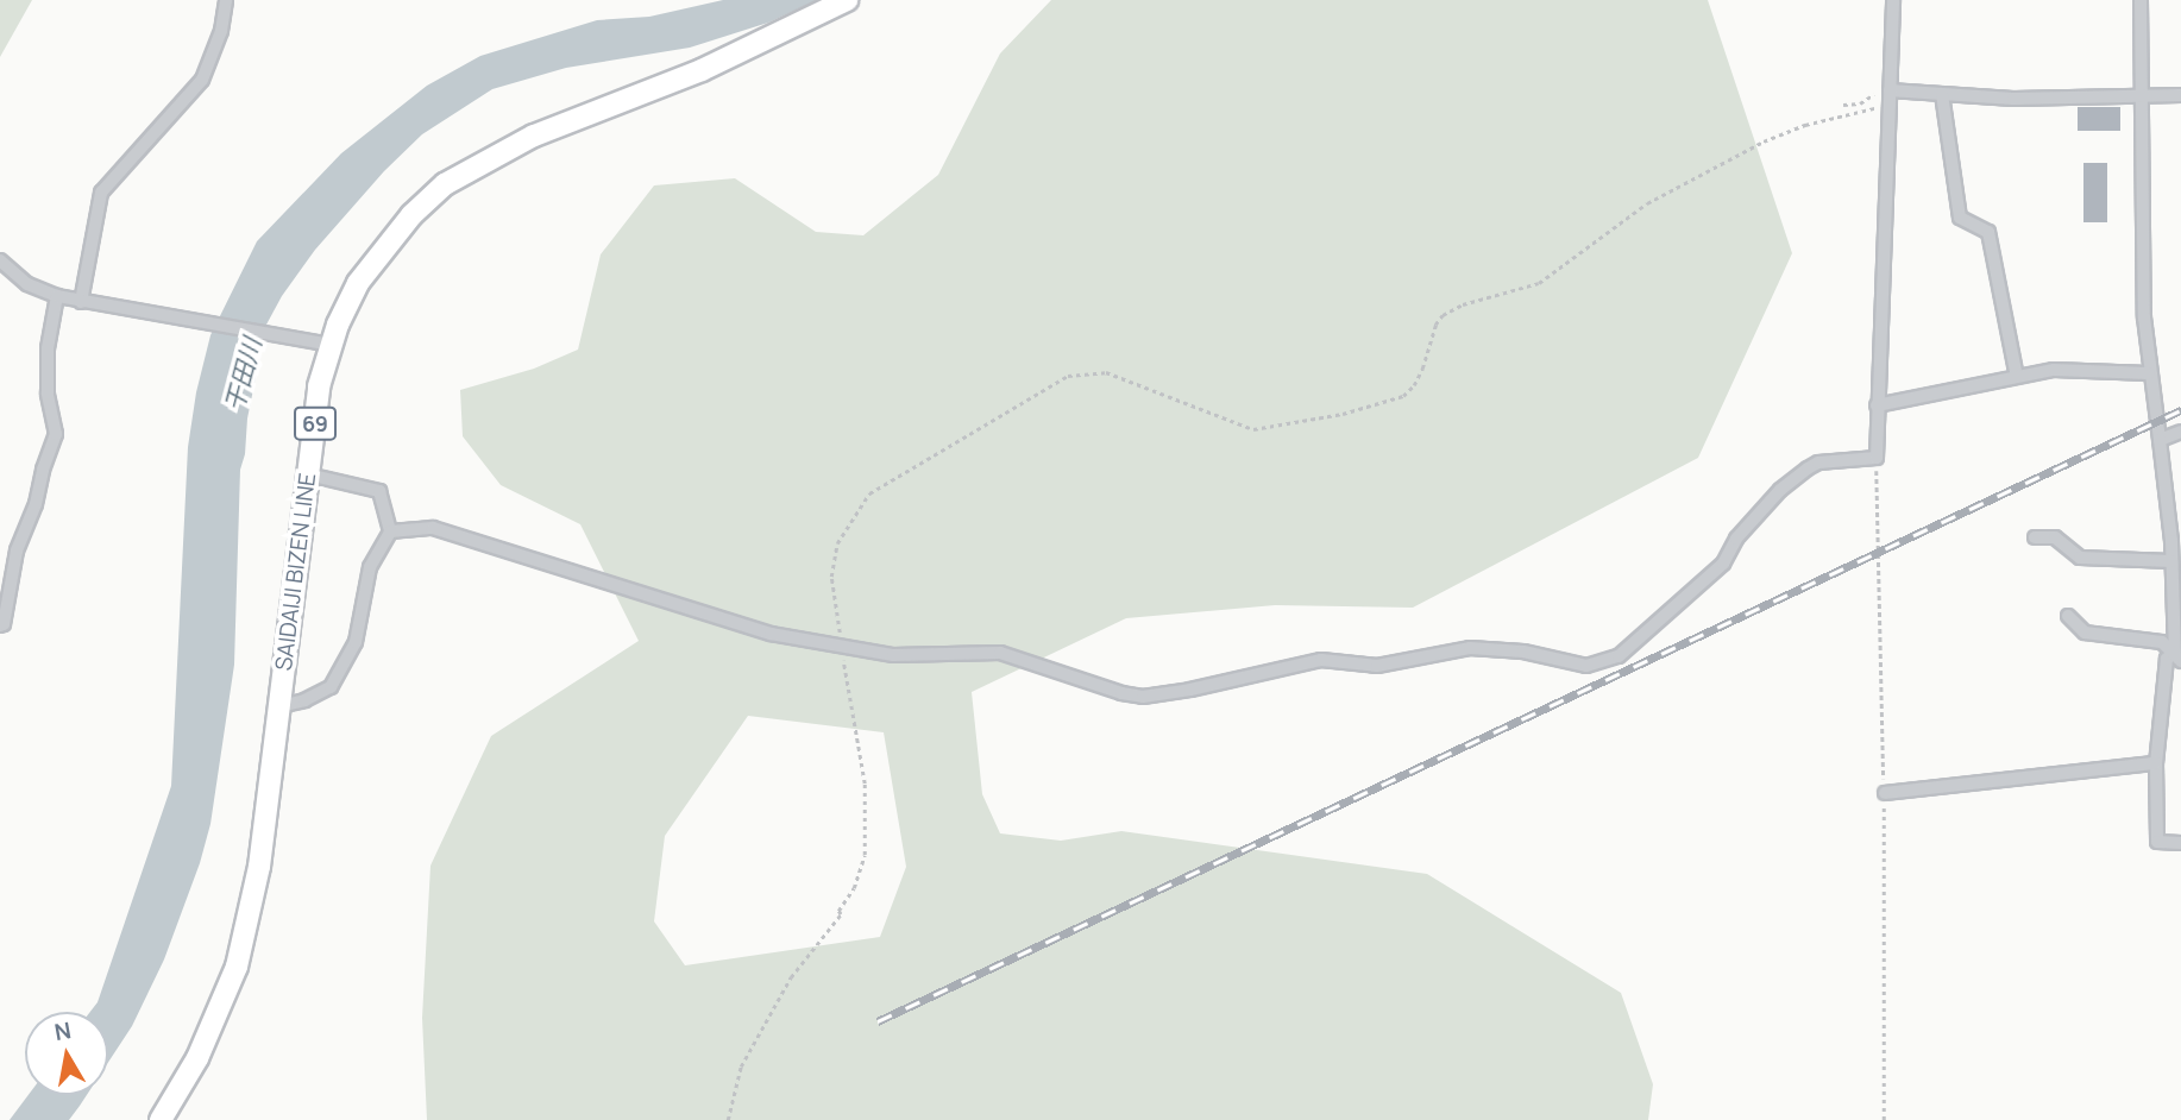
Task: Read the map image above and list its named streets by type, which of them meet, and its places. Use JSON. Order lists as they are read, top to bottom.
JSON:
{
  "streets": {
    "main road": ["69", "SAIDAIJI BIZEN LINE"]
  },
  "water": ["干田川"],
  "north": "top"
}
